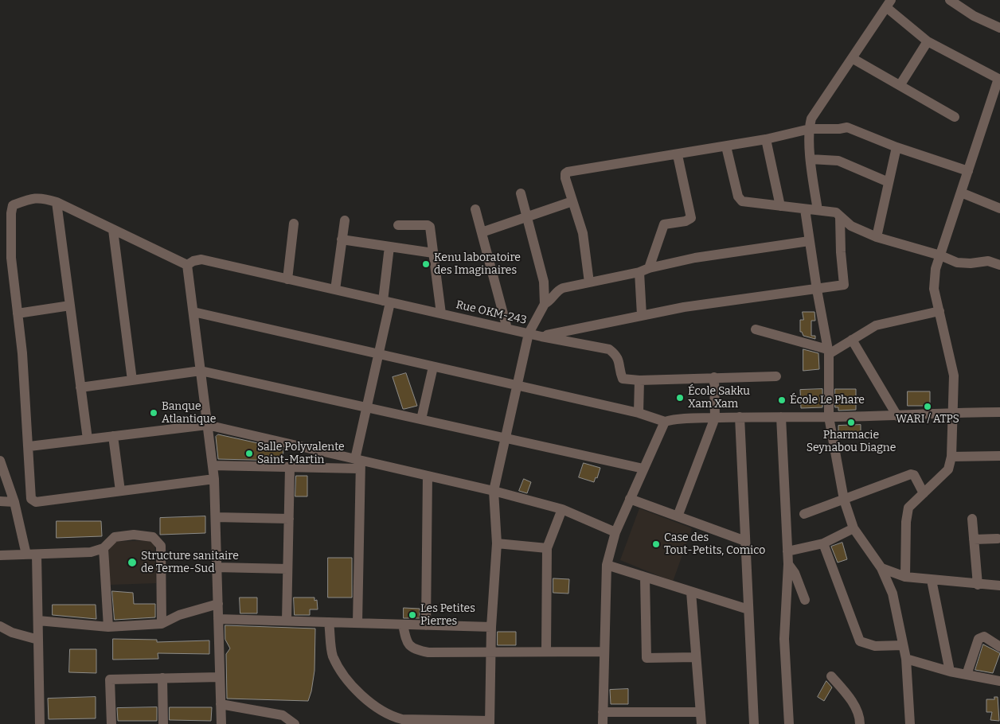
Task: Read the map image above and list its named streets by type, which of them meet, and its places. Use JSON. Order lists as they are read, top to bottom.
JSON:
{
  "streets": {
    "street": ["Rue OKM-243"]
  },
  "places": [
    "Kenu laboratoire des Imaginaires",
    "École Sakku Xam Xam",
    "École Le Phare",
    "WARI / ATPS",
    "Banque Atlantique",
    "Pharmacie Seynabou Diagne",
    "Salle Polyvalente Saint-Martin",
    "Case des Tout-Petits, Comico",
    "Structure sanitaire de Terme-Sud",
    "Les Petites Pierres"
  ]
}
